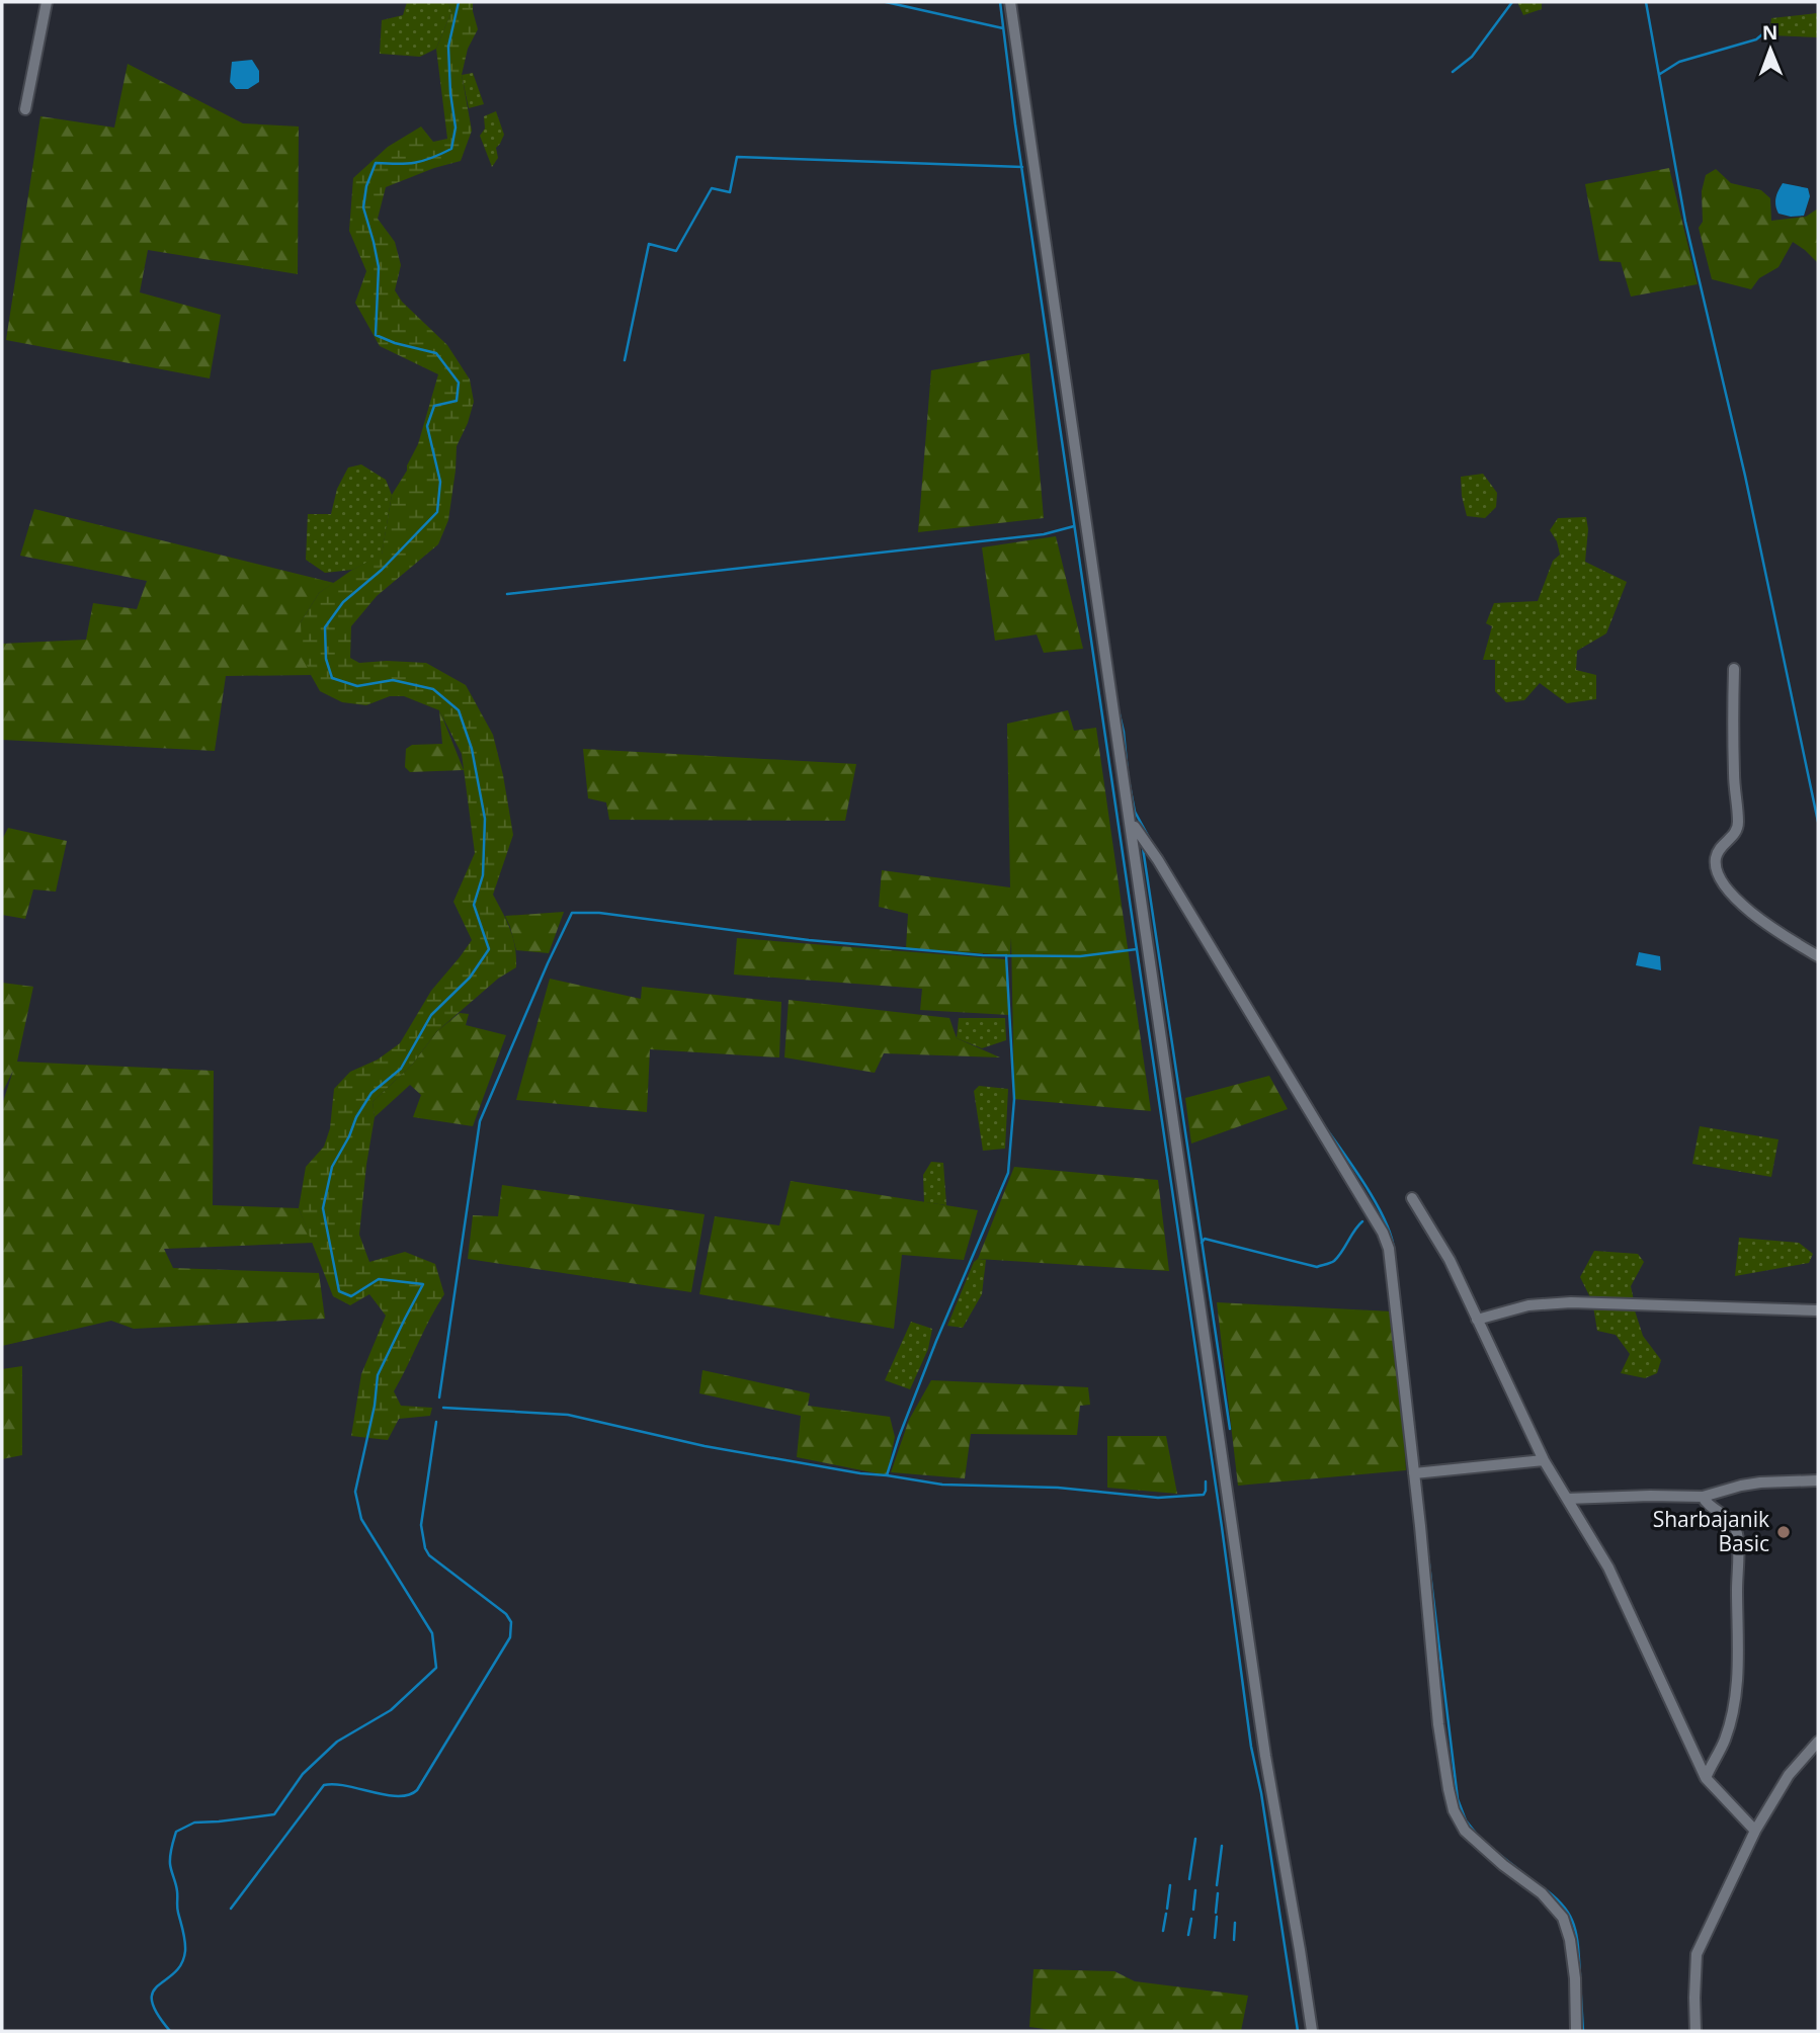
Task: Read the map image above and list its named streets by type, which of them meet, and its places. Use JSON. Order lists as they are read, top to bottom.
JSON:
{
  "places": ["Sharbajanik Basic"],
  "north": "top"
}
